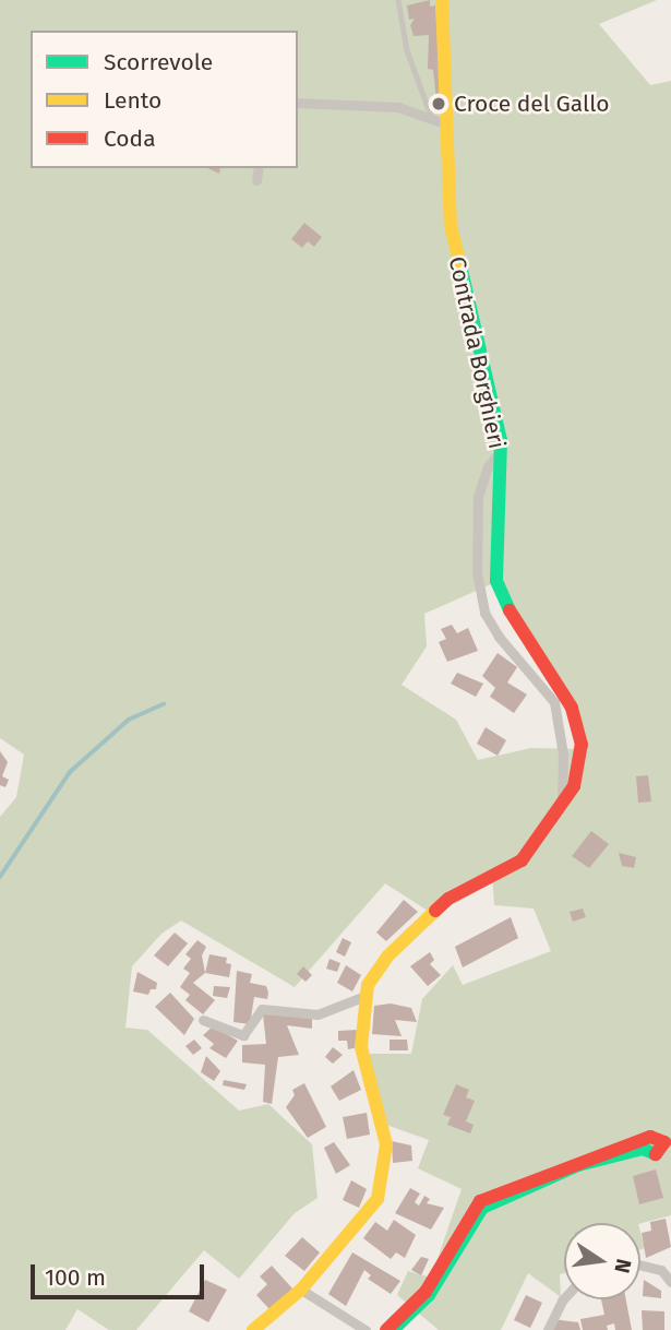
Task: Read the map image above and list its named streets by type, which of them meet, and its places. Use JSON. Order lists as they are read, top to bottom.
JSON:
{
  "streets": {
    "street": ["Contrada Borghieri"]
  },
  "places": ["Croce del Gallo"],
  "legend": ["Scorrevole", "Lento", "Coda"],
  "scale_bar": "100 m",
  "north": "right"
}
